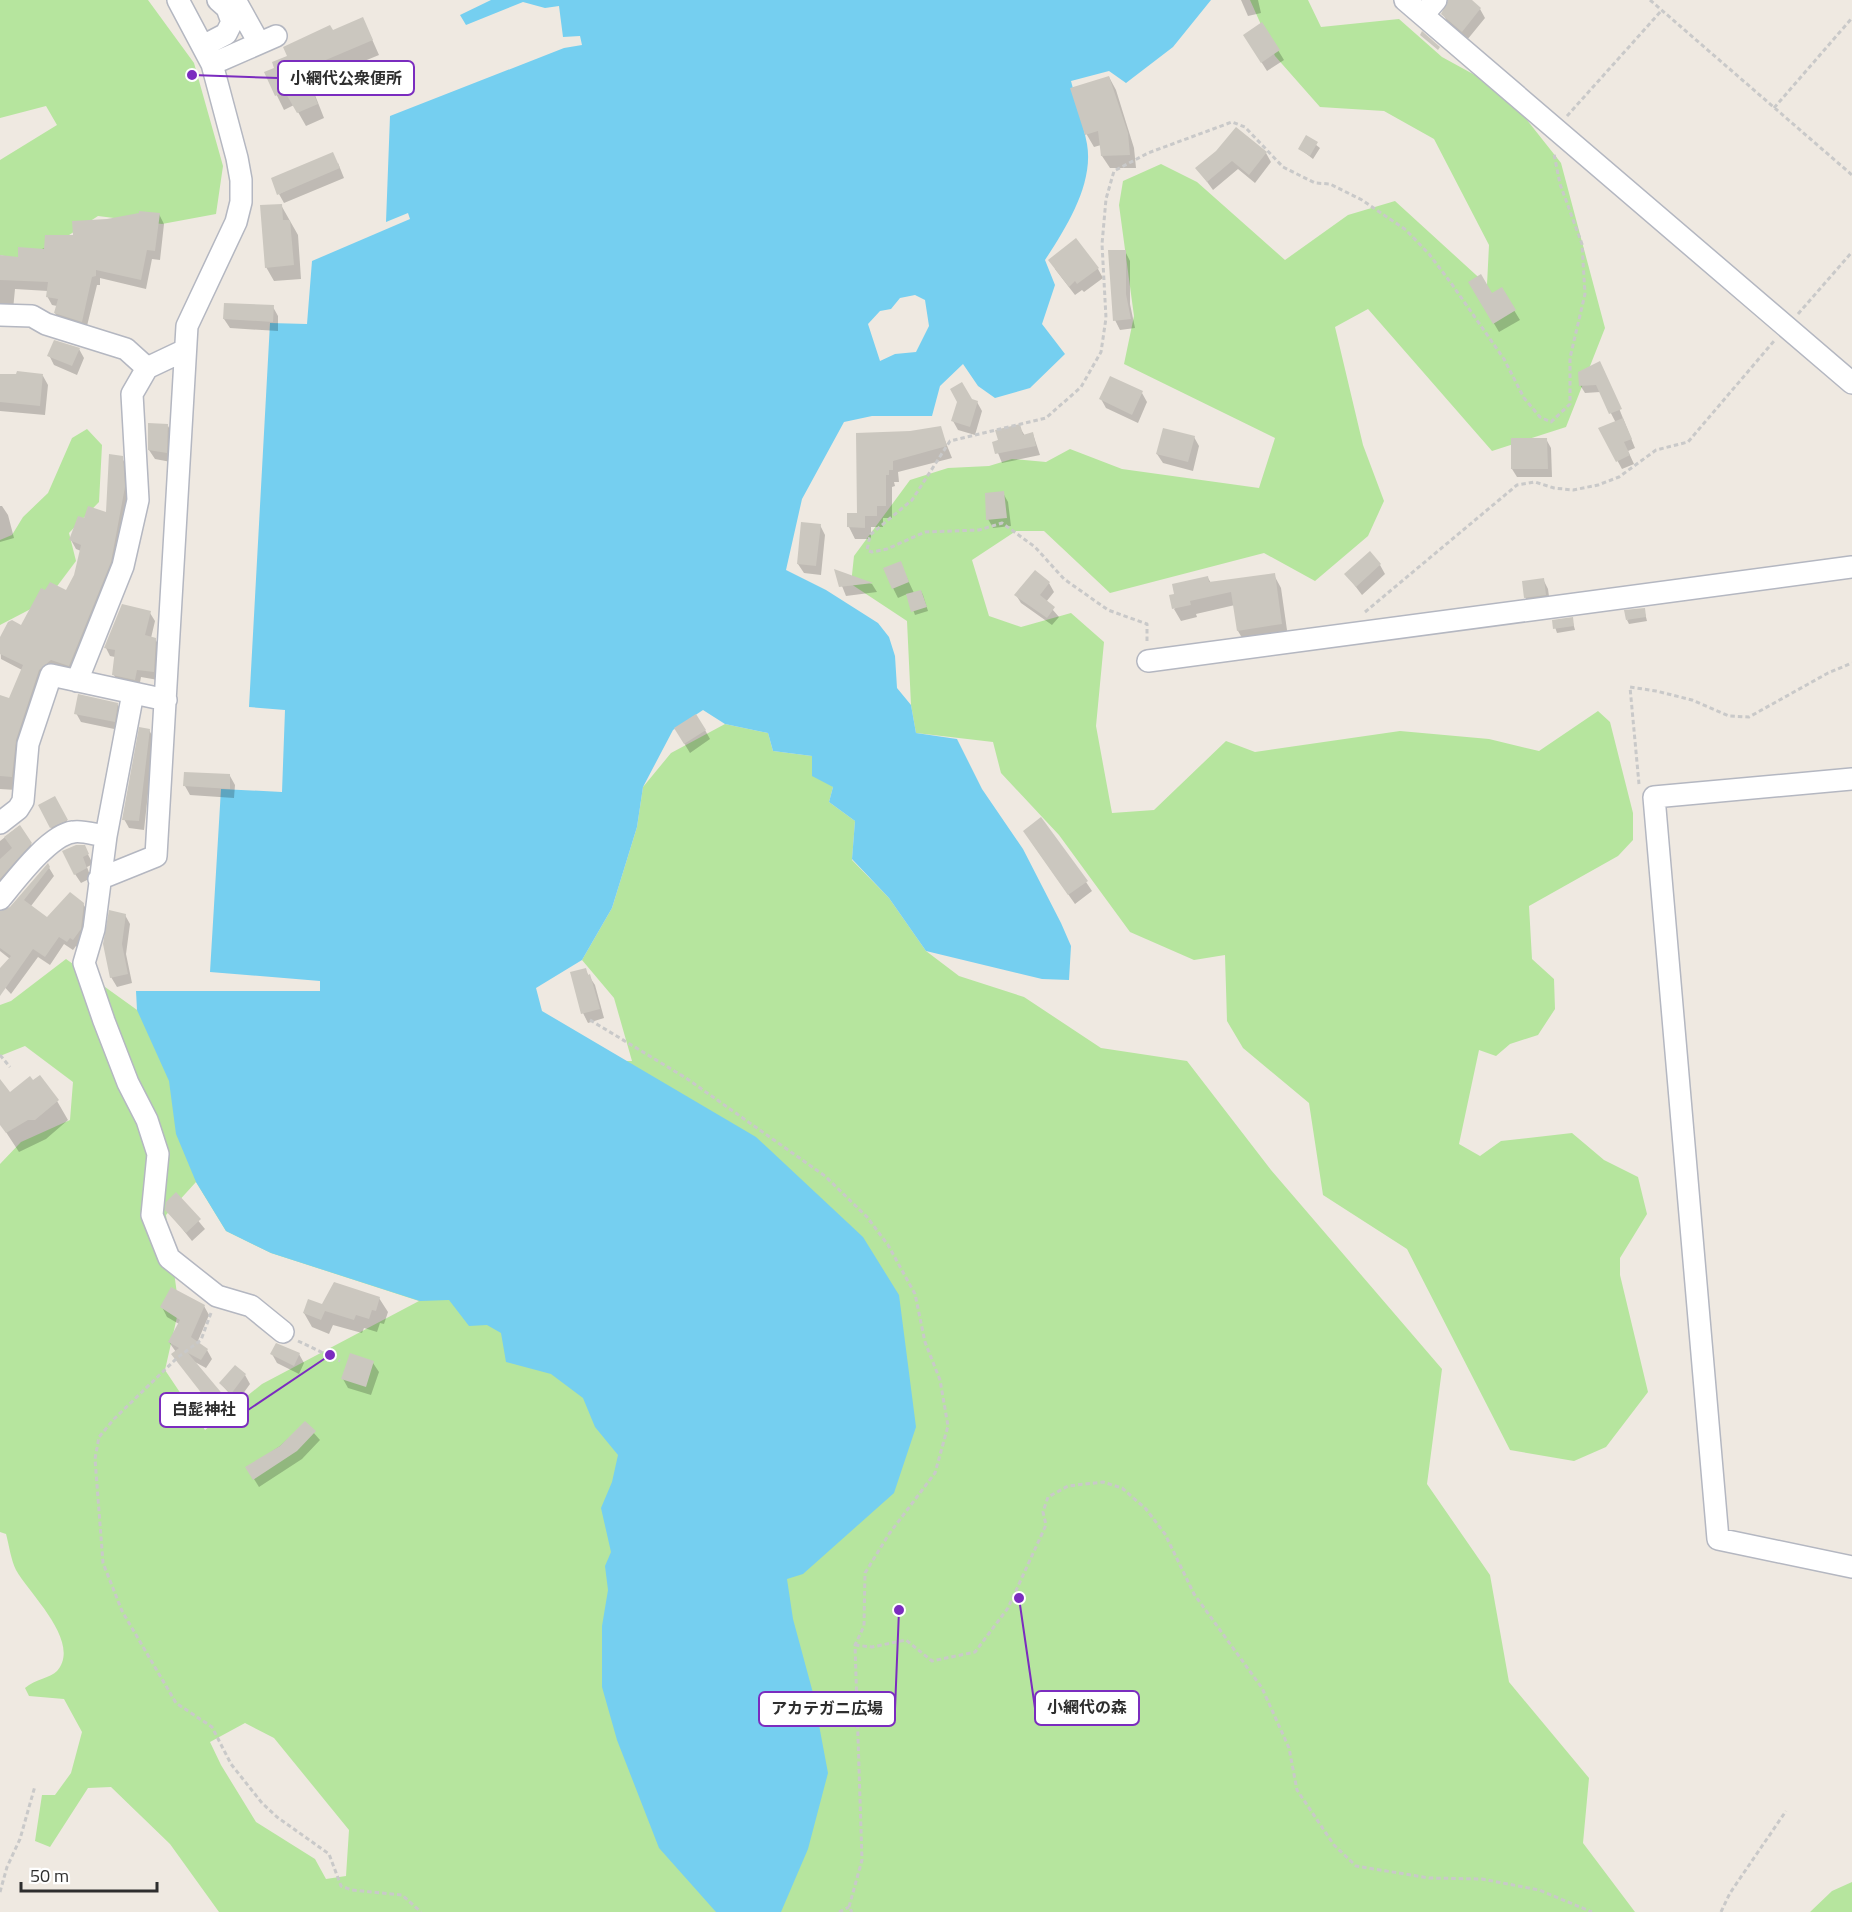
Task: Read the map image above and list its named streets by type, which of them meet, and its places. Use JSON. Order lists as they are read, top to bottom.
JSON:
{
  "places": [
    "小網代公衆便所",
    "白髭神社",
    "小網代の森",
    "アカテガニ広場"
  ],
  "scale_bar": "50 m"
}
